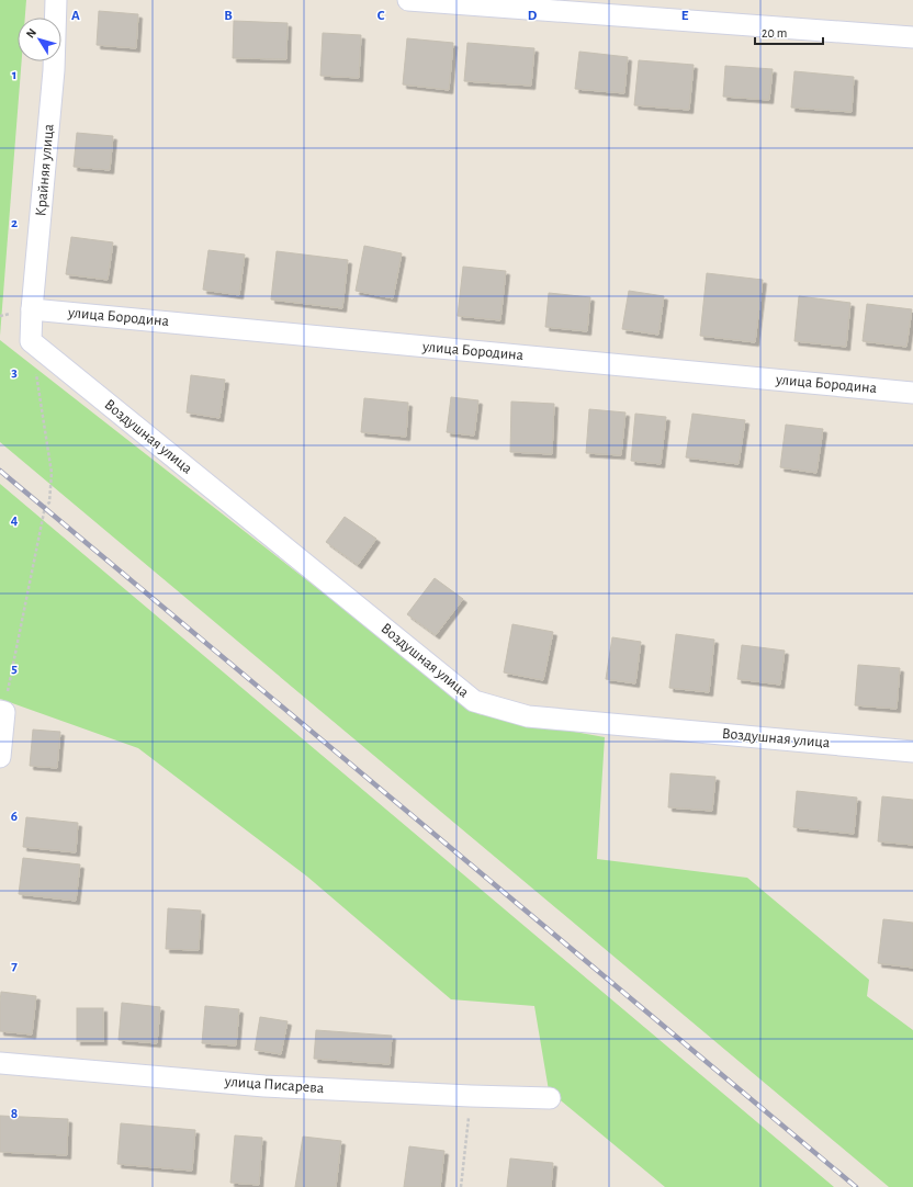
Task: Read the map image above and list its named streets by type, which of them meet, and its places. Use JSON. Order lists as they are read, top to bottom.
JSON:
{
  "streets": {
    "street": [
      "Крайняя улица",
      "улица Бородина",
      "Воздушная улица",
      "улица Писарева"
    ]
  },
  "crossings": [
    ["Крайняя улица", "улица Бородина"],
    ["Крайняя улица", "Воздушная улица"]
  ],
  "scale_bar": "20 m",
  "north": "top left",
  "grid": {
    "columns": [
      "A",
      "B",
      "C",
      "D",
      "E"
    ],
    "rows": [
      "1",
      "2",
      "3",
      "4",
      "5",
      "6",
      "7",
      "8"
    ]
  }
}
